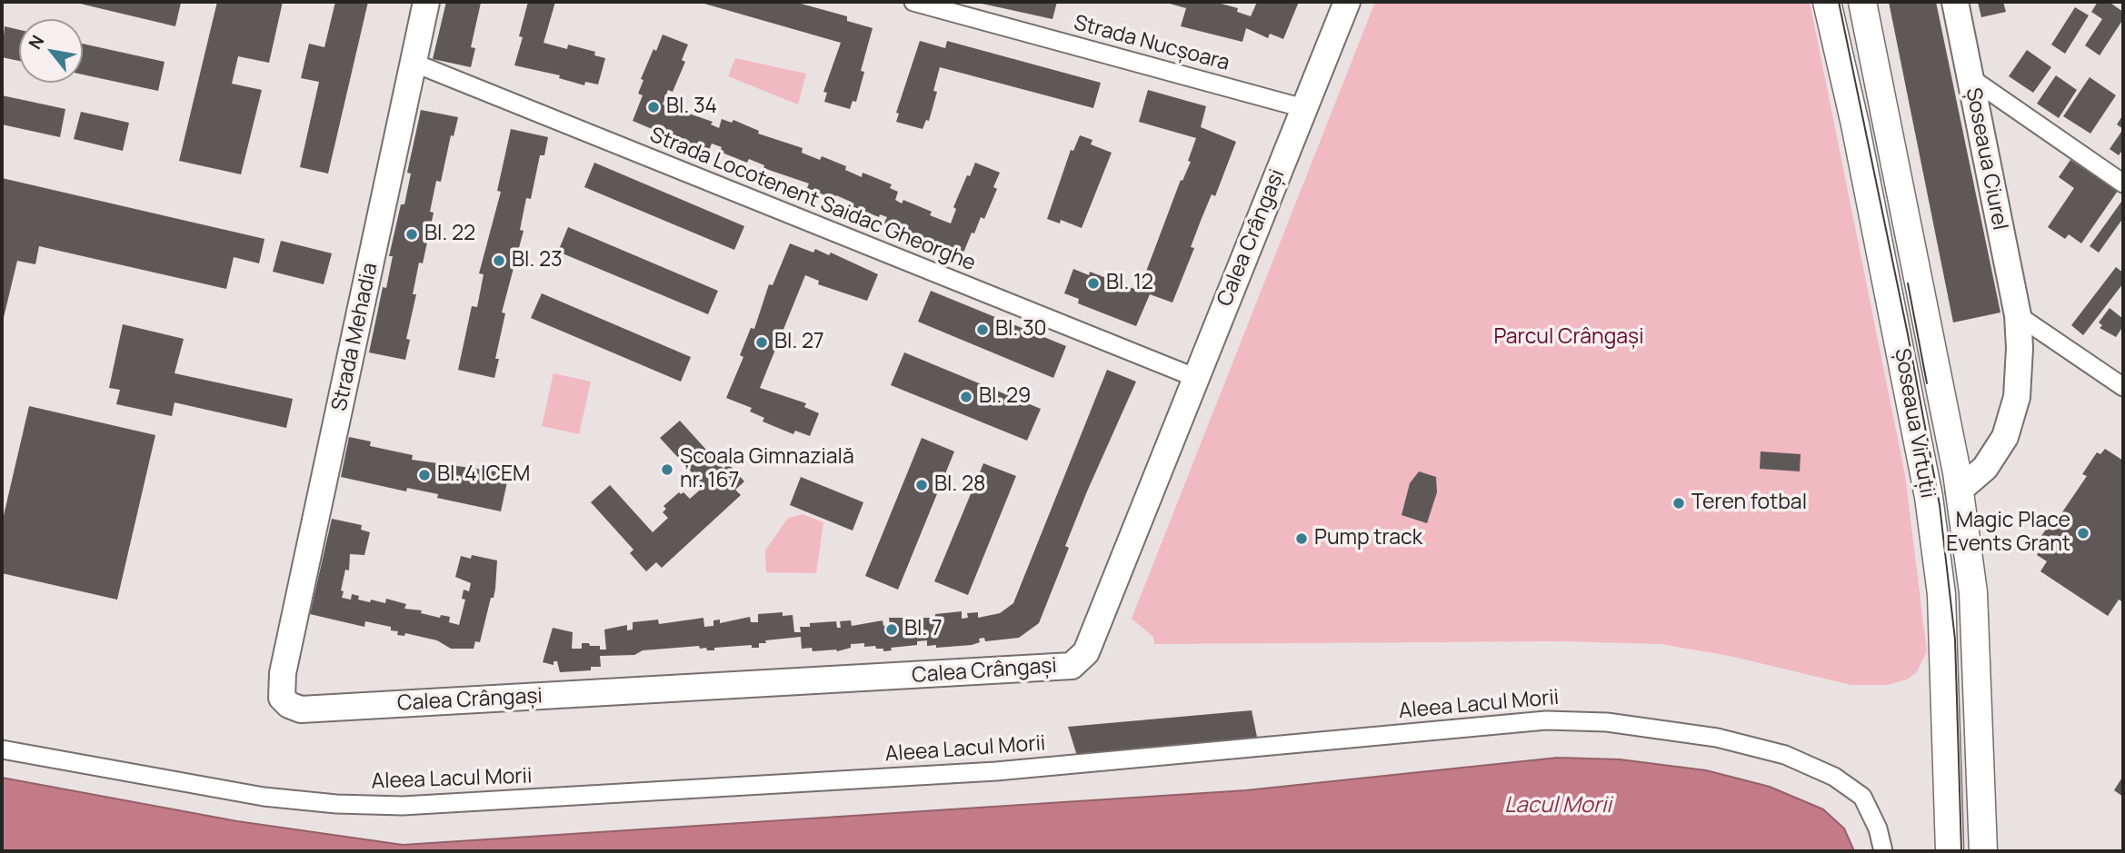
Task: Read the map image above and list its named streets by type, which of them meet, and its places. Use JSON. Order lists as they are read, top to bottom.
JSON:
{
  "streets": {
    "main road": ["Șoseaua Virtuții"],
    "street": [
      "Strada Nucșoara",
      "Șoseaua Ciurel",
      "Strada Locotenent Saidac Gheorghe",
      "Calea Crângași",
      "Strada Mehadia",
      "Aleea Lacul Morii"
    ]
  },
  "crossings": [
    ["Strada Nucșoara", "Calea Crângași"],
    ["Șoseaua Ciurel", "Șoseaua Virtuții"],
    ["Strada Locotenent Saidac Gheorghe", "Calea Crângași"],
    ["Strada Locotenent Saidac Gheorghe", "Strada Mehadia"],
    ["Calea Crângași", "Strada Mehadia"]
  ],
  "water": ["Lacul Morii"],
  "parks": ["Parcul Crângași"],
  "places": [
    "Bl. 34",
    "Bl. 22",
    "Bl. 23",
    "Bl. 12",
    "Bl. 30",
    "Bl. 27",
    "Bl. 29",
    "Școala Gimnazială nr. 167",
    "Bl. 4 ICEM",
    "Bl. 28",
    "Teren fotbal",
    "Magic Place Events Grant",
    "Pump track",
    "Bl. 7"
  ],
  "north": "top left"
}
